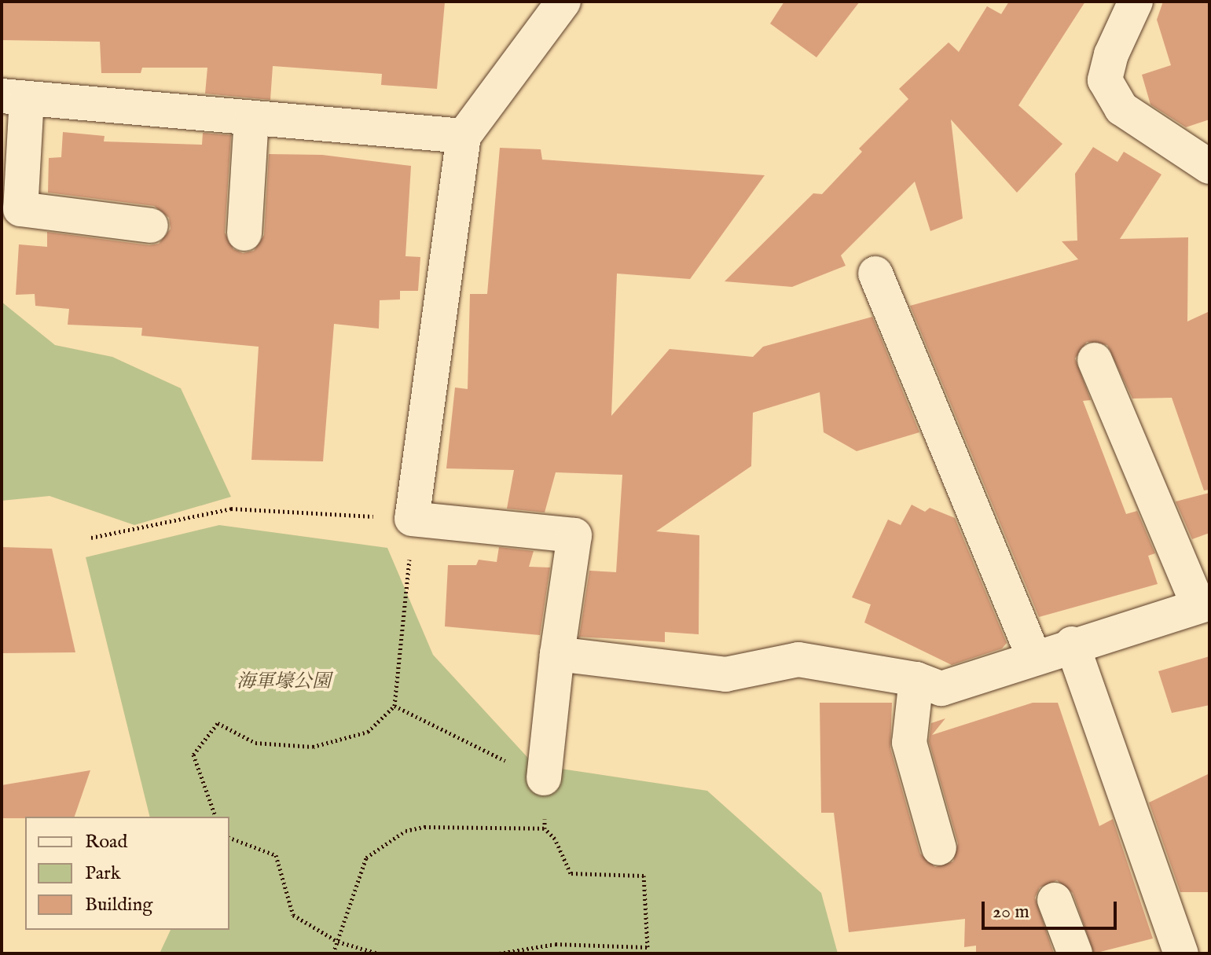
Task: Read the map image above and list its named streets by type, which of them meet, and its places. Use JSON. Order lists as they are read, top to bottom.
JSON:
{
  "parks": ["海軍壕公園"],
  "legend": ["Road", "Park", "Building"],
  "scale_bar": "20 m"
}
